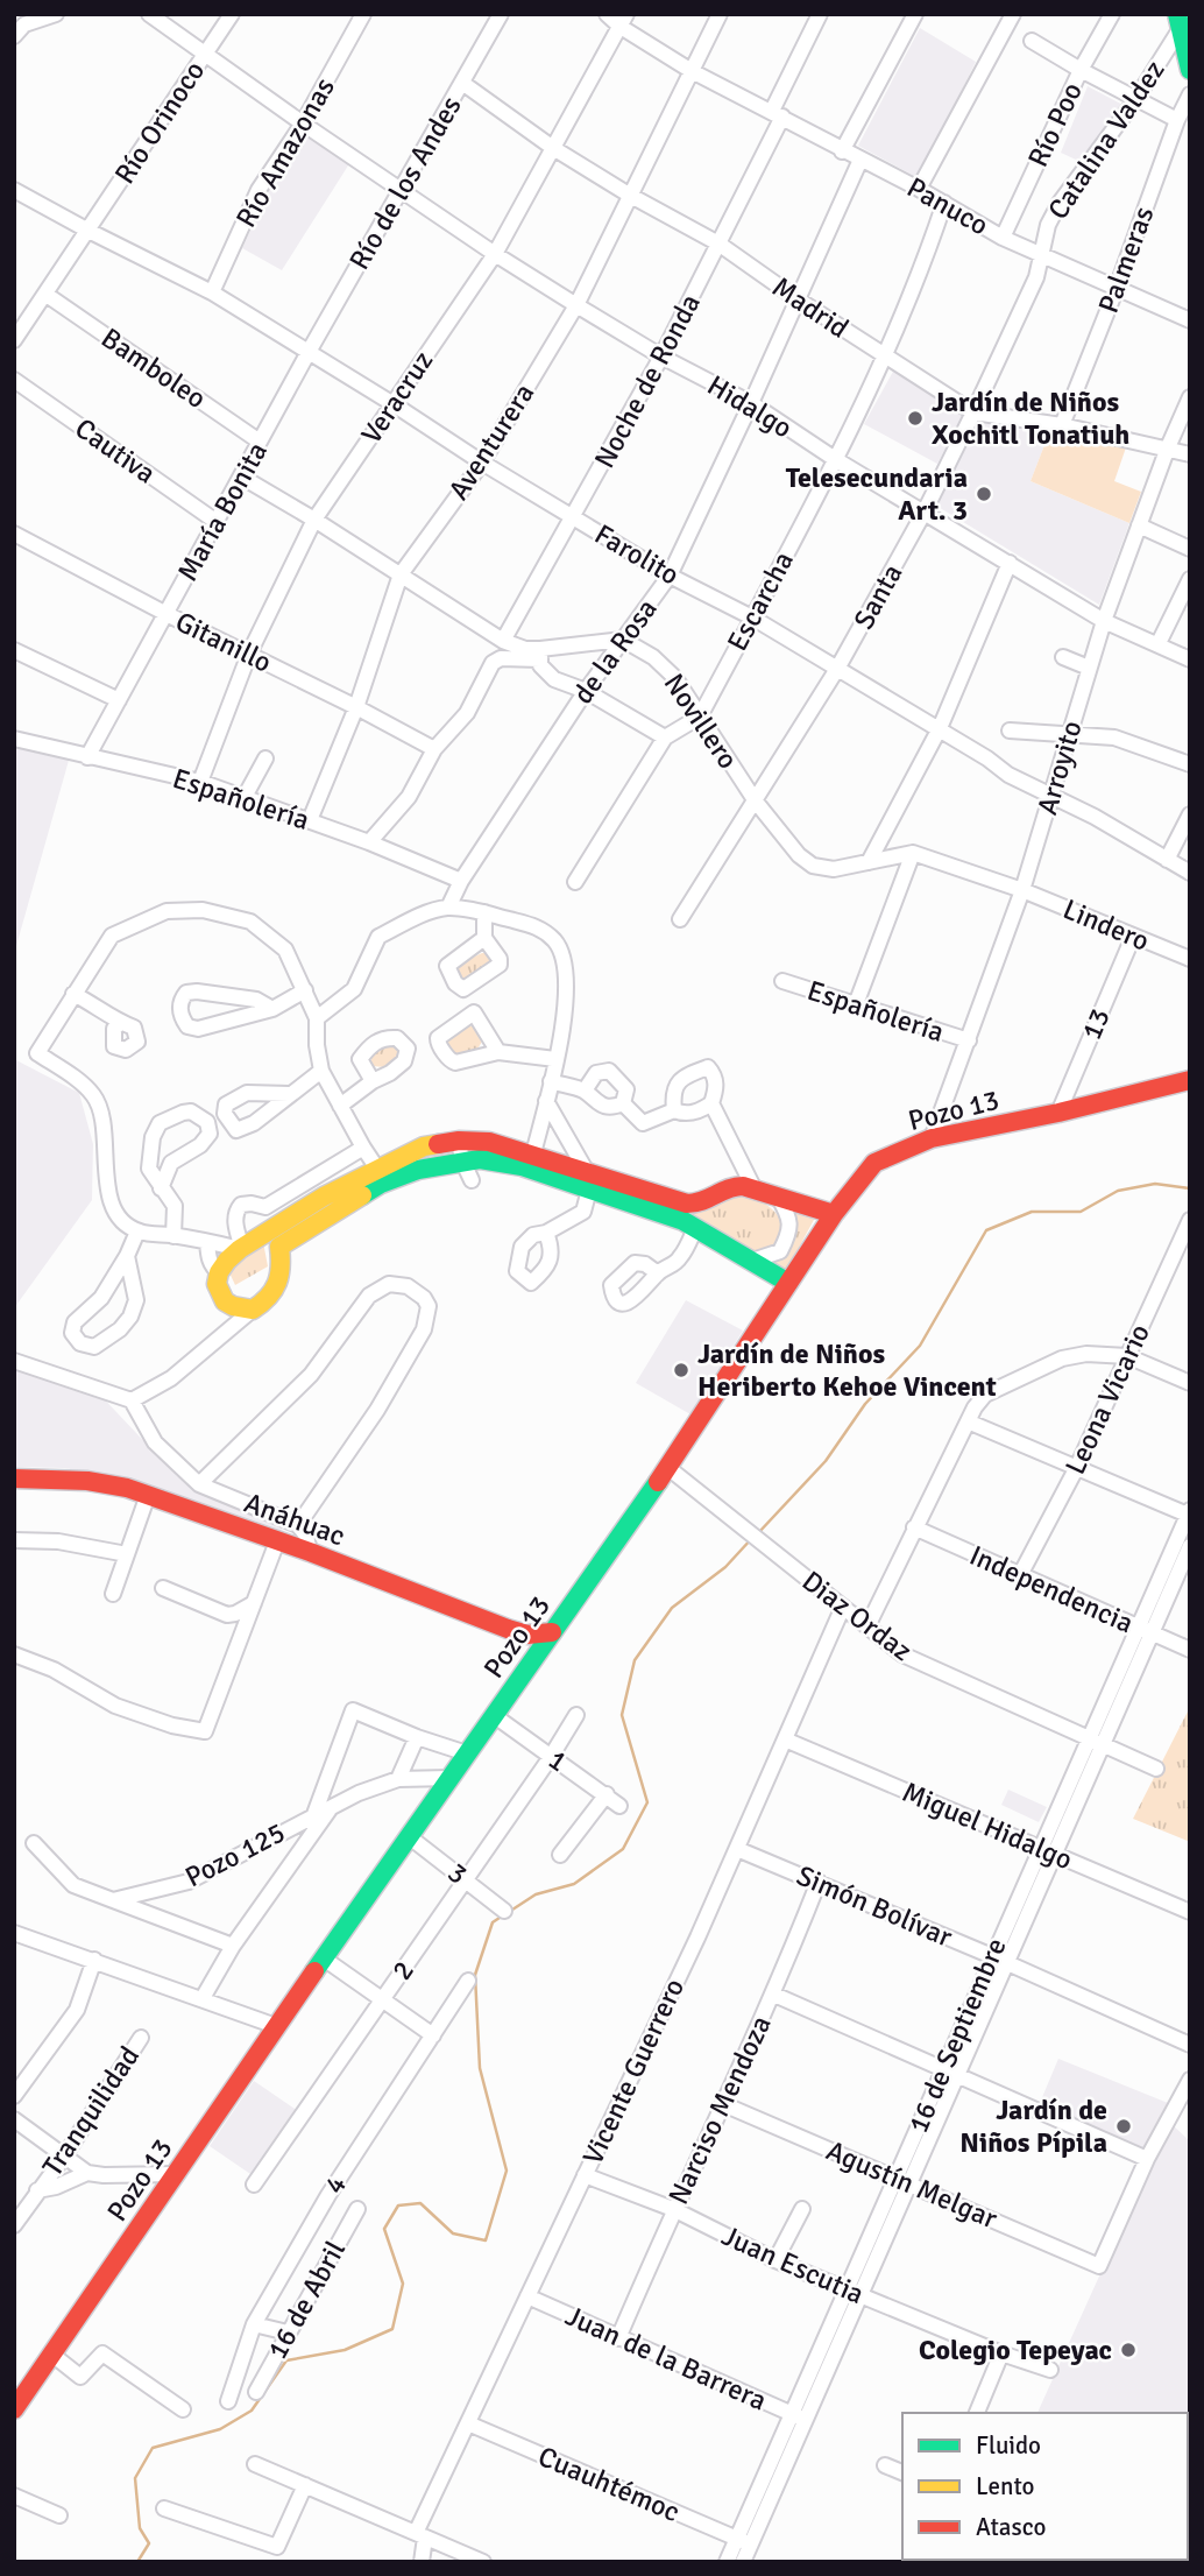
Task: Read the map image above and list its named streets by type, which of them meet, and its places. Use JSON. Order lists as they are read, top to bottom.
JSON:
{
  "streets": {
    "main road": ["Pozo 13", "Anáhuac"],
    "street": [
      "Río Orinoco",
      "Río Poo",
      "Catalina Valdez",
      "Río Amazonas",
      "Río de los Andes",
      "Panuco",
      "Palmeras",
      "Madrid",
      "Bamboleo",
      "Noche de Ronda",
      "Veracruz",
      "Hidalgo",
      "Aventurera",
      "Cautiva",
      "María Bonita",
      "Farolito",
      "Santa",
      "Escarcha",
      "Gitanillo",
      "de la Rosa",
      "Novillero",
      "Arroyito",
      "Españolería",
      "Lindero",
      "13",
      "Leona Vicario",
      "Independencia",
      "Diaz Ordaz",
      "1",
      "Miguel Hidalgo",
      "Pozo 125",
      "3",
      "Simón Bolívar",
      "2",
      "16 de Septiembre",
      "Vicente Guerrero",
      "Narciso Mendoza",
      "Tranquilidad",
      "4",
      "Agustín Melgar",
      "Juan Escutia",
      "16 de Abril",
      "Juan de la Barrera",
      "Cuauhtémoc"
    ]
  },
  "crossings": [
    ["Río Orinoco", "Bamboleo"],
    ["Río Orinoco", "Hidalgo"],
    ["Río Orinoco", "Farolito"],
    ["Río Poo", "Panuco"],
    ["Catalina Valdez", "Panuco"],
    ["Catalina Valdez", "Santa"],
    ["Río Amazonas", "Hidalgo"],
    ["Río Amazonas", "Farolito"],
    ["Río de los Andes", "Madrid"],
    ["Río de los Andes", "Hidalgo"],
    ["Río de los Andes", "María Bonita"],
    ["Río de los Andes", "Farolito"],
    ["Panuco", "Palmeras"],
    ["Panuco", "Noche de Ronda"],
    ["Panuco", "Veracruz"],
    ["Panuco", "Aventurera"],
    ["Panuco", "Santa"],
    ["Panuco", "Escarcha"],
    ["Panuco", "de la Rosa"],
    ["Palmeras", "Madrid"],
    ["Madrid", "Noche de Ronda"],
    ["Madrid", "Veracruz"],
    ["Madrid", "Aventurera"],
    ["Madrid", "Santa"],
    ["Madrid", "Escarcha"],
    ["Madrid", "de la Rosa"],
    ["Madrid", "Arroyito"],
    ["Bamboleo", "María Bonita"],
    ["Noche de Ronda", "Hidalgo"],
    ["Noche de Ronda", "Farolito"],
    ["Veracruz", "Hidalgo"],
    ["Veracruz", "Farolito"],
    ["Veracruz", "Gitanillo"],
    ["Veracruz", "Españolería"],
    ["Hidalgo", "Aventurera"],
    ["Hidalgo", "Santa"],
    ["Hidalgo", "Escarcha"],
    ["Hidalgo", "de la Rosa"],
    ["Hidalgo", "Arroyito"],
    ["Aventurera", "Farolito"],
    ["Aventurera", "Gitanillo"],
    ["Aventurera", "Españolería"],
    ["Cautiva", "María Bonita"],
    ["María Bonita", "Farolito"],
    ["María Bonita", "Gitanillo"],
    ["María Bonita", "Españolería"],
    ["Farolito", "Santa"],
    ["Farolito", "Escarcha"],
    ["Farolito", "de la Rosa"],
    ["Farolito", "Arroyito"],
    ["Santa", "Novillero"],
    ["Escarcha", "Novillero"],
    ["de la Rosa", "Novillero"],
    ["de la Rosa", "Españolería"],
    ["Arroyito", "Españolería"],
    ["Arroyito", "Lindero"],
    ["Arroyito", "Pozo 13"],
    ["Lindero", "13"],
    ["13", "Pozo 13"],
    ["Pozo 13", "Anáhuac"],
    ["Pozo 13", "Diaz Ordaz"],
    ["Pozo 13", "1"],
    ["Pozo 13", "Pozo 125"],
    ["Pozo 13", "3"],
    ["Leona Vicario", "Independencia"],
    ["Independencia", "16 de Septiembre"],
    ["Diaz Ordaz", "16 de Septiembre"],
    ["Diaz Ordaz", "Vicente Guerrero"],
    ["1", "2"],
    ["Miguel Hidalgo", "16 de Septiembre"],
    ["Miguel Hidalgo", "Vicente Guerrero"],
    ["3", "2"],
    ["Simón Bolívar", "16 de Septiembre"],
    ["Simón Bolívar", "Vicente Guerrero"],
    ["Simón Bolívar", "Narciso Mendoza"],
    ["16 de Septiembre", "Agustín Melgar"],
    ["16 de Septiembre", "Juan Escutia"],
    ["16 de Septiembre", "Juan de la Barrera"],
    ["16 de Septiembre", "Cuauhtémoc"],
    ["Vicente Guerrero", "Juan Escutia"],
    ["Vicente Guerrero", "Juan de la Barrera"],
    ["Vicente Guerrero", "Cuauhtémoc"],
    ["Narciso Mendoza", "Agustín Melgar"],
    ["Narciso Mendoza", "Juan Escutia"],
    ["Narciso Mendoza", "Juan de la Barrera"]
  ],
  "places": [
    "Jardín de Niños Xochitl Tonatiuh",
    "Telesecundaria Art. 3",
    "Jardín de Niños Heriberto Kehoe Vincent",
    "Jardín de Niños Pípila",
    "Colegio Tepeyac"
  ],
  "legend": ["Fluido", "Lento", "Atasco"]
}
